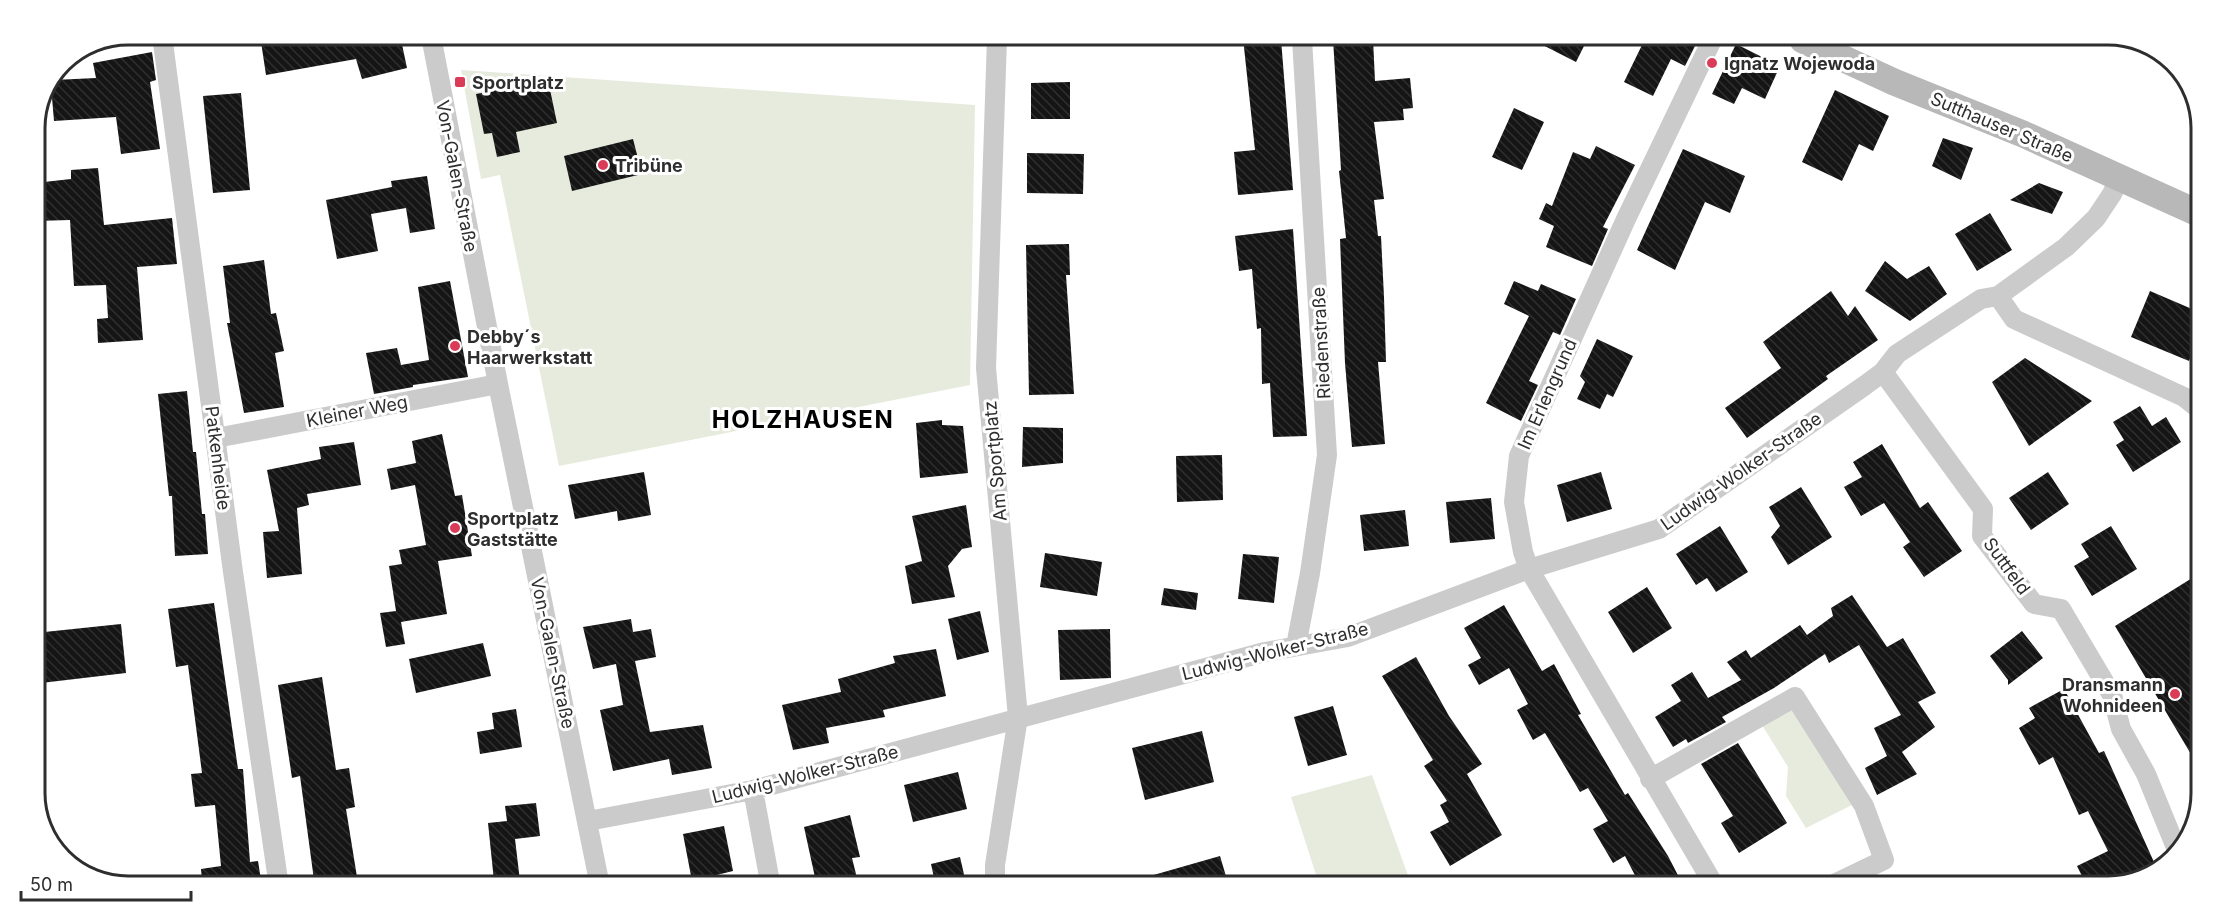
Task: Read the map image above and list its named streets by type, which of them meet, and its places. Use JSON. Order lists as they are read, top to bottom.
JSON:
{
  "streets": {
    "street": [
      "Sutthauser Straße",
      "Von-Galen-Straße",
      "Riedenstraße",
      "Im Erlengrund",
      "Kleiner Weg",
      "Patkenheide",
      "Am Sportplatz",
      "Ludwig-Wolker-Straße",
      "Suttfeld"
    ]
  },
  "crossings": [
    ["Sutthauser Straße", "Ludwig-Wolker-Straße"],
    ["Von-Galen-Straße", "Kleiner Weg"],
    ["Von-Galen-Straße", "Ludwig-Wolker-Straße"],
    ["Riedenstraße", "Ludwig-Wolker-Straße"],
    ["Im Erlengrund", "Ludwig-Wolker-Straße"],
    ["Kleiner Weg", "Patkenheide"],
    ["Am Sportplatz", "Ludwig-Wolker-Straße"],
    ["Ludwig-Wolker-Straße", "Suttfeld"]
  ],
  "districts": ["HOLZHAUSEN"],
  "places": {
    "other": [
      "Ignatz Wojewoda",
      "Tribüne",
      "Debby´s Haarwerkstatt",
      "Sportplatz Gaststätte",
      "Dransmann Wohnideen"
    ],
    "transit": ["Sportplatz"]
  },
  "scale_bar": "50 m"
}
